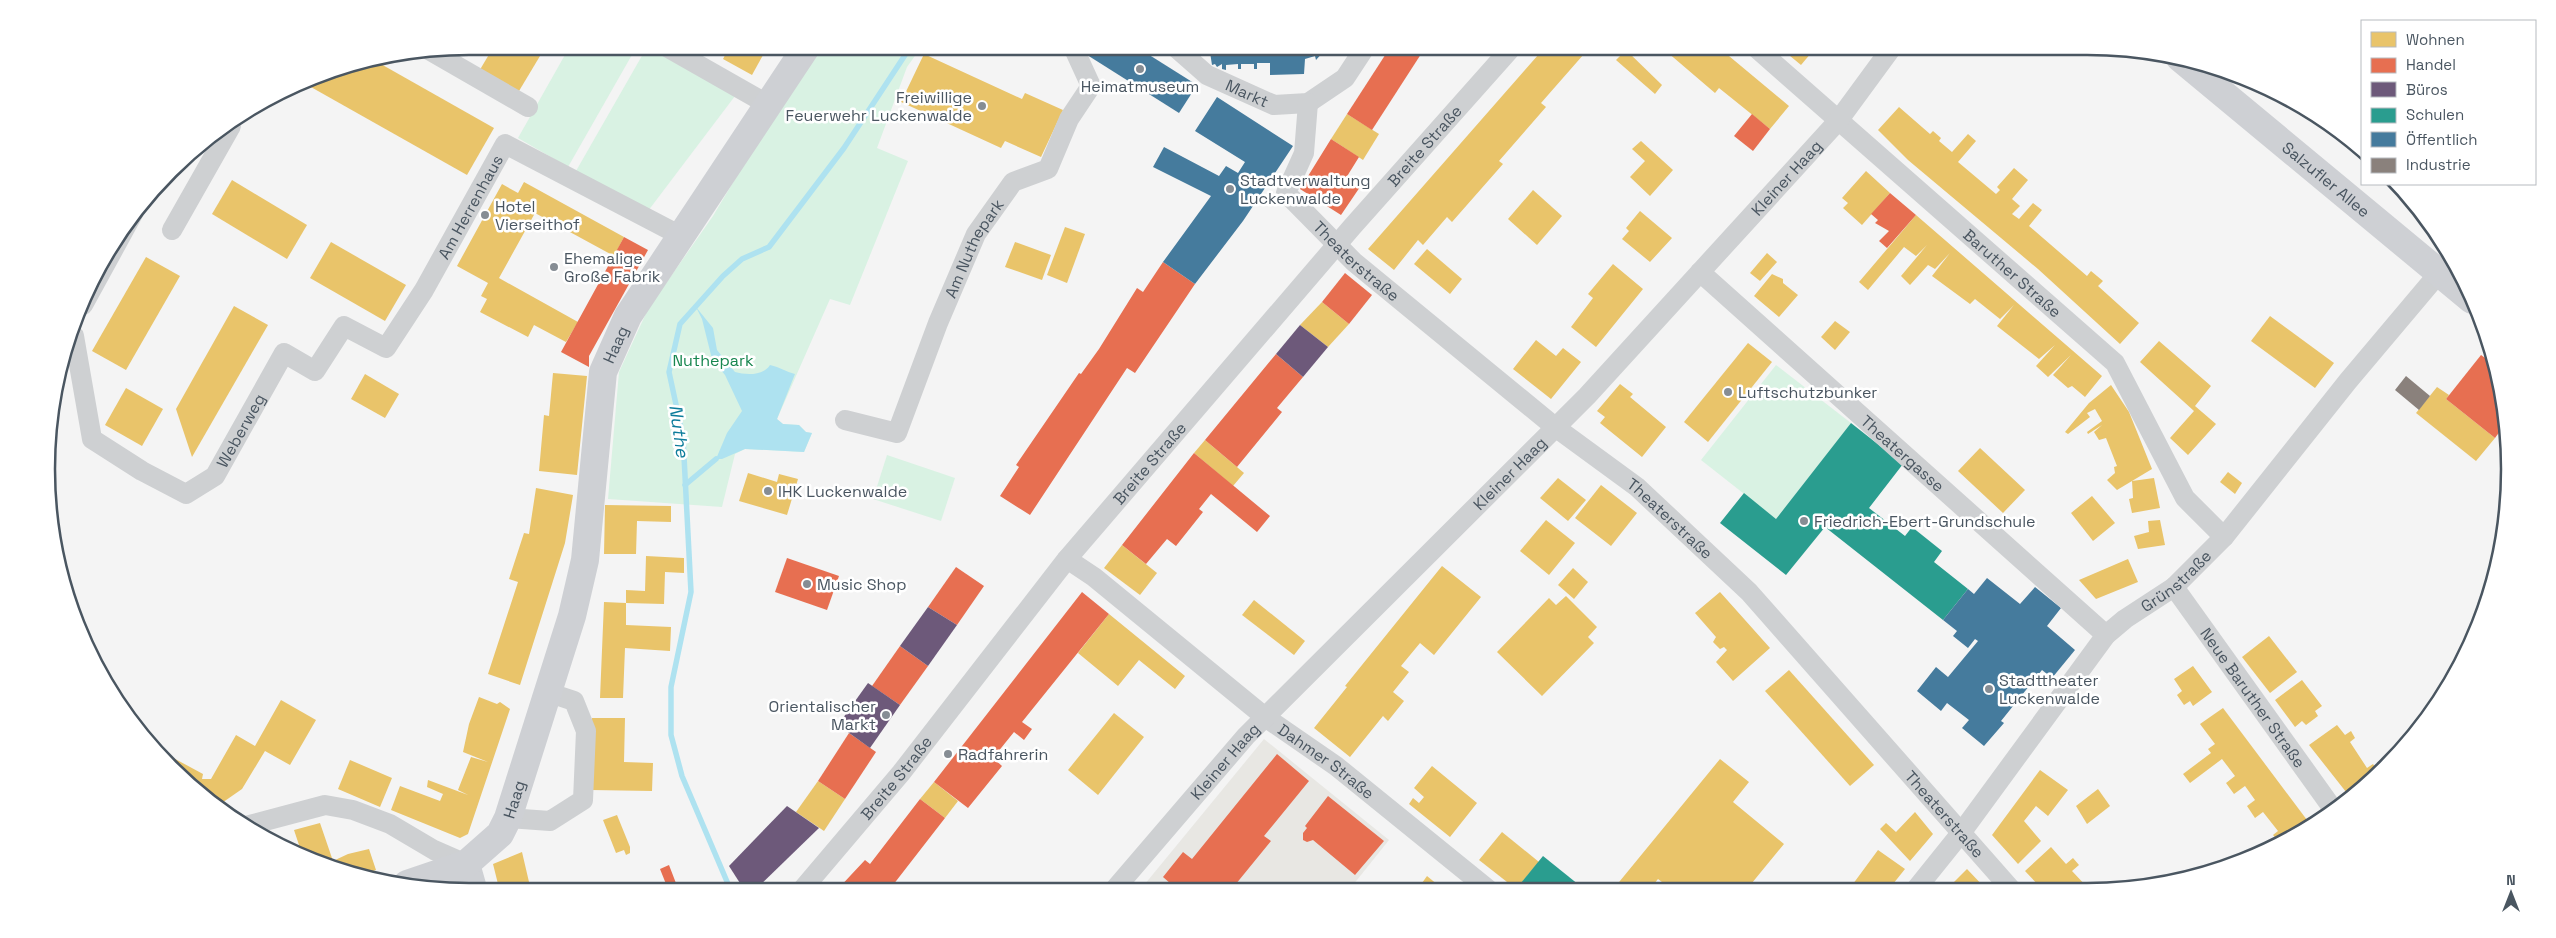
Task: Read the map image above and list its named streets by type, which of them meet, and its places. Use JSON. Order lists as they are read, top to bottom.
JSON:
{
  "streets": {
    "main road": ["Salzufler Allee", "Haag"],
    "street": [
      "Markt",
      "Breite Straße",
      "Kleiner Haag",
      "Am Herrenhaus",
      "Am Nuthepark",
      "Theaterstraße",
      "Baruther Straße",
      "Weberweg",
      "Theatergasse",
      "Grünstraße",
      "Neue Baruther Straße",
      "Dahmer Straße"
    ]
  },
  "crossings": [
    ["Markt", "Theaterstraße"],
    ["Breite Straße", "Theaterstraße"],
    ["Breite Straße", "Dahmer Straße"],
    ["Kleiner Haag", "Theaterstraße"],
    ["Kleiner Haag", "Baruther Straße"],
    ["Kleiner Haag", "Theatergasse"],
    ["Kleiner Haag", "Dahmer Straße"],
    ["Salzufler Allee", "Grünstraße"],
    ["Am Herrenhaus", "Haag"],
    ["Am Herrenhaus", "Weberweg"],
    ["Theaterstraße", "Grünstraße"],
    ["Baruther Straße", "Grünstraße"],
    ["Theatergasse", "Grünstraße"],
    ["Grünstraße", "Neue Baruther Straße"]
  ],
  "water": ["Nuthe"],
  "parks": ["Nuthepark"],
  "places": [
    "Heimatmuseum",
    "Freiwillige Feuerwehr Luckenwalde",
    "Stadtverwaltung Luckenwalde",
    "Hotel Vierseithof",
    "Ehemalige Große Fabrik",
    "Luftschutzbunker",
    "IHK Luckenwalde",
    "Friedrich-Ebert-Grundschule",
    "Music Shop",
    "Stadttheater Luckenwalde",
    "Orientalischer Markt",
    "Radfahrerin"
  ],
  "legend": [
    "Wohnen",
    "Handel",
    "Büros",
    "Schulen",
    "Öffentlich",
    "Industrie"
  ],
  "north": "top"
}
